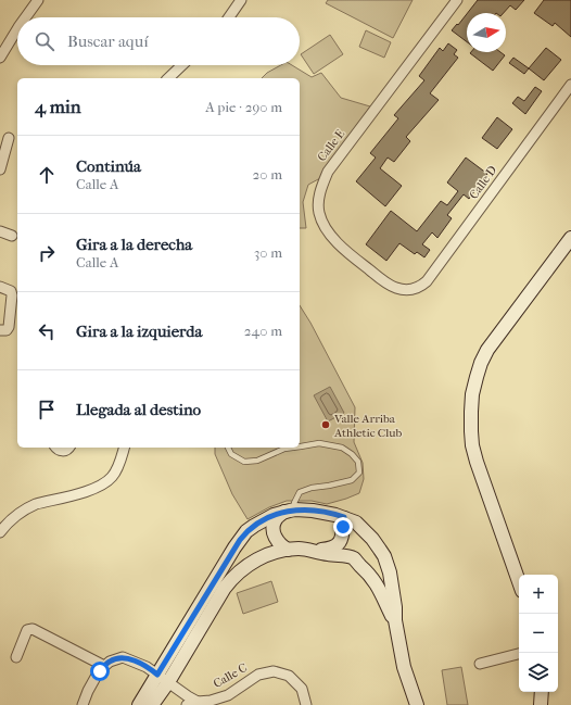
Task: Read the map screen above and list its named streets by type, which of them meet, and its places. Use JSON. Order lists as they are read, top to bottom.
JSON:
{
  "streets": {
    "street": ["Calle E", "Calle D", "Calle C"]
  },
  "crossings": [
    ["Calle E", "Calle D"]
  ],
  "places": ["Valle Arriba Athletic Club"],
  "north": "right",
  "page": {
    "search": "Buscar aquí",
    "heading": ["4 min", "A pie · 290 m"],
    "list": [
      ["Continúa", "Calle A", "20 m"],
      ["Gira a la derecha", "Calle A", "30 m"],
      ["Gira a la izquierda", "240 m"],
      "Llegada al destino"
    ],
    "map_buttons": ["+", "−"]
  }
}
